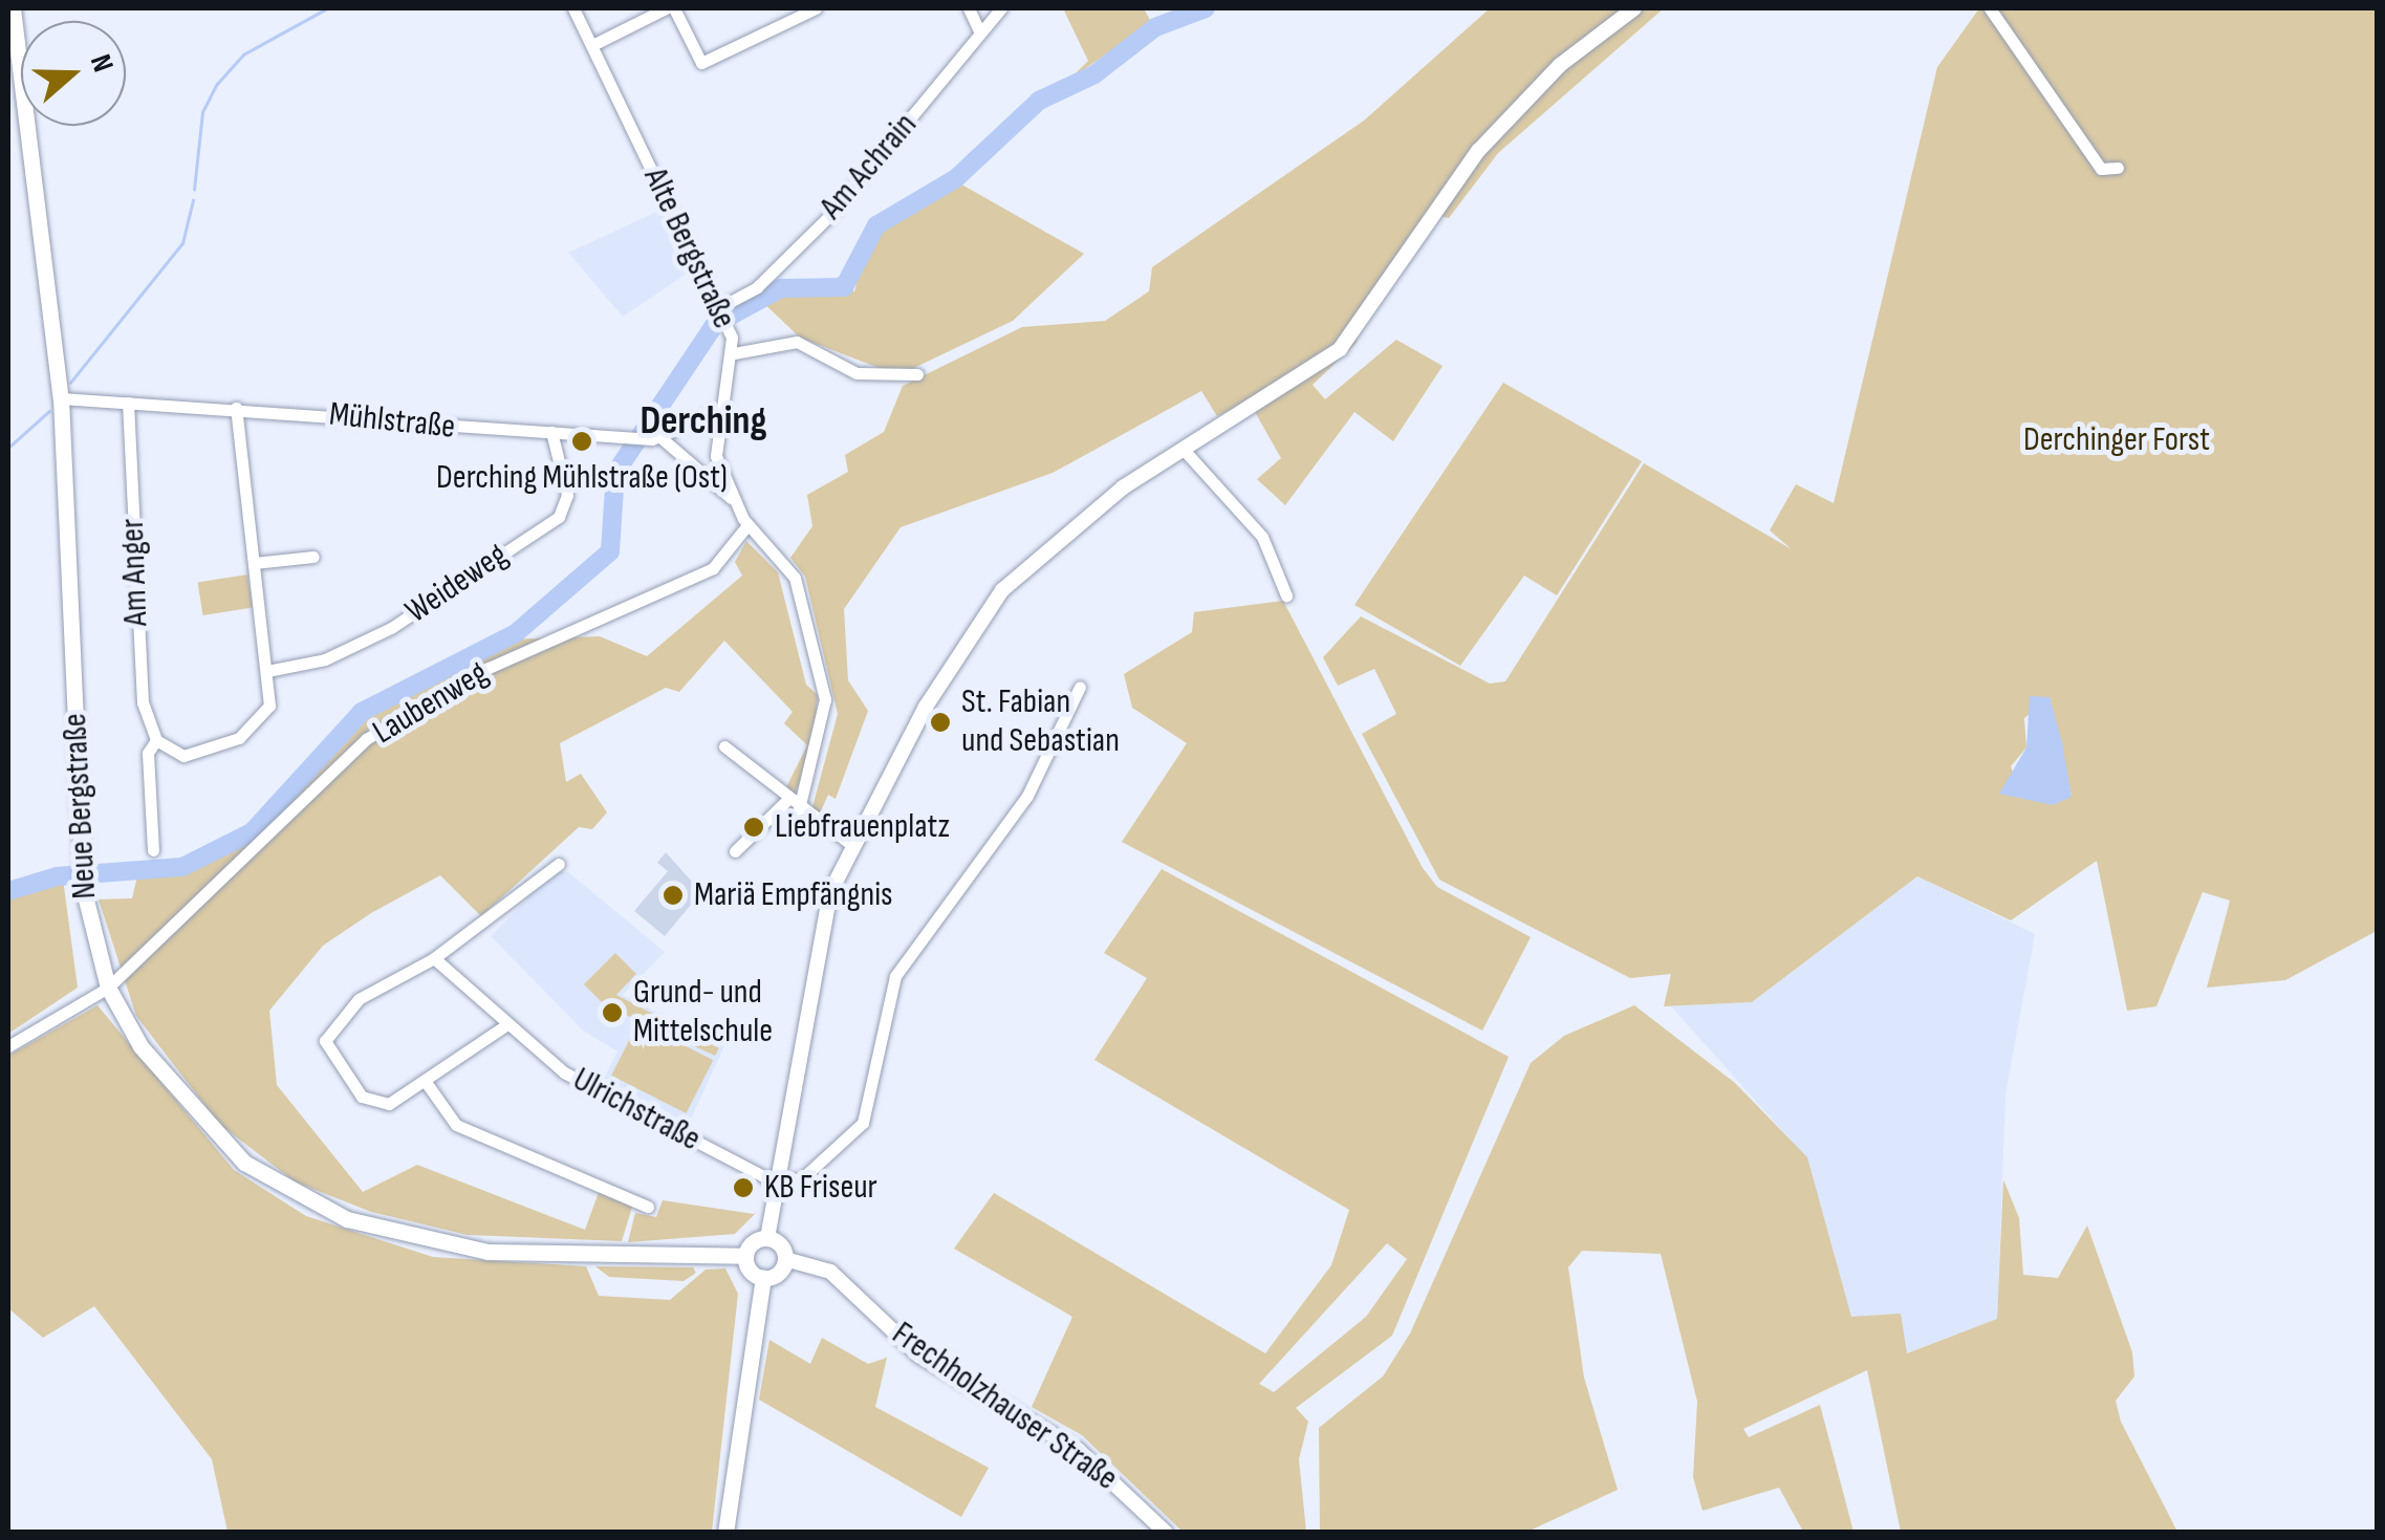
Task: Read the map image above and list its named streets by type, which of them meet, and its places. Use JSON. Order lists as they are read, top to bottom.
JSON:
{
  "streets": {
    "main road": ["Neue Bergstraße"],
    "street": [
      "Am Achrain",
      "Alte Bergstraße",
      "Mühlstraße",
      "Am Anger",
      "Weideweg",
      "Laubenweg",
      "Ulrichstraße",
      "Frechholzhauser Straße"
    ]
  },
  "crossings": [
    ["Am Achrain", "Alte Bergstraße"],
    ["Alte Bergstraße", "Mühlstraße"],
    ["Alte Bergstraße", "Laubenweg"],
    ["Mühlstraße", "Am Anger"],
    ["Mühlstraße", "Weideweg"],
    ["Mühlstraße", "Neue Bergstraße"],
    ["Laubenweg", "Neue Bergstraße"]
  ],
  "districts": ["Derching"],
  "parks": ["Derchinger Forst"],
  "places": [
    "Derching Mühlstraße (Ost)",
    "St. Fabian und Sebastian",
    "Liebfrauenplatz",
    "Mariä Empfängnis",
    "Grund- und Mittelschule",
    "KB Friseur"
  ],
  "north": "right"
}
